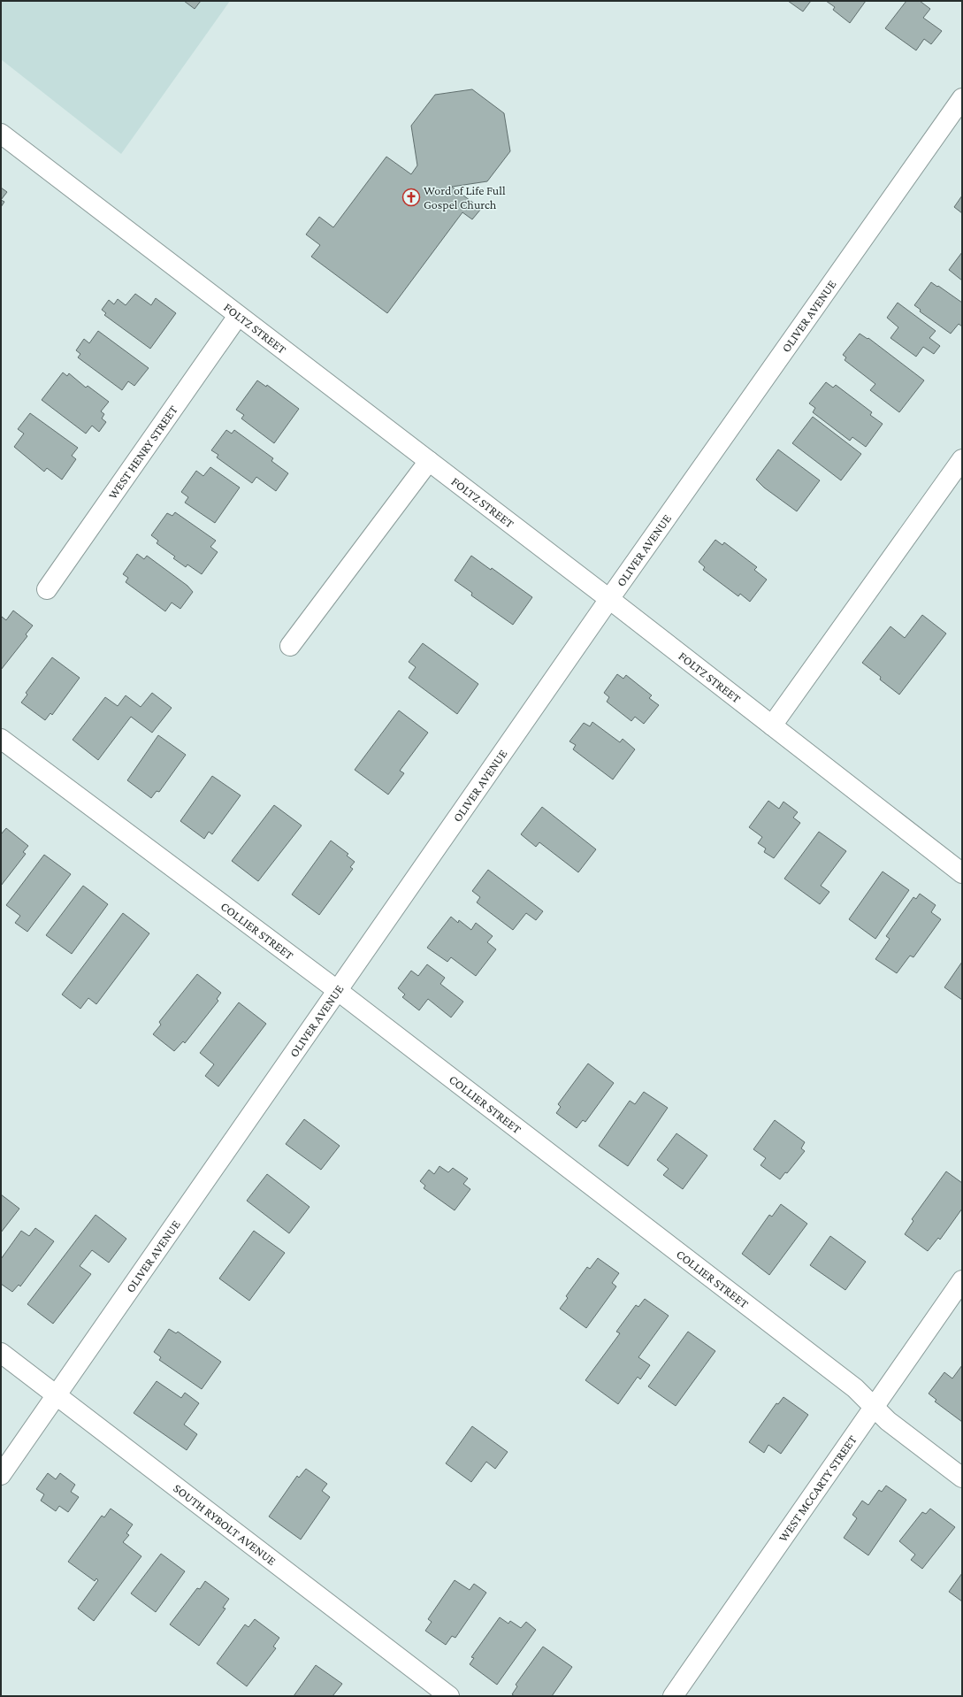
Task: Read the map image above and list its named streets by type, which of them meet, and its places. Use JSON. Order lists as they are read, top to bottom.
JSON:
{
  "streets": {
    "street": [
      "OLIVER AVENUE",
      "FOLTZ STREET",
      "WEST HENRY STREET",
      "COLLIER STREET",
      "WEST MCCARTY STREET",
      "SOUTH RYBOLT AVENUE"
    ]
  },
  "crossings": [
    ["OLIVER AVENUE", "FOLTZ STREET"],
    ["OLIVER AVENUE", "COLLIER STREET"],
    ["OLIVER AVENUE", "SOUTH RYBOLT AVENUE"],
    ["FOLTZ STREET", "WEST HENRY STREET"],
    ["COLLIER STREET", "WEST MCCARTY STREET"]
  ],
  "places": {
    "church": ["Word of Life Full Gospel Church"]
  }
}
